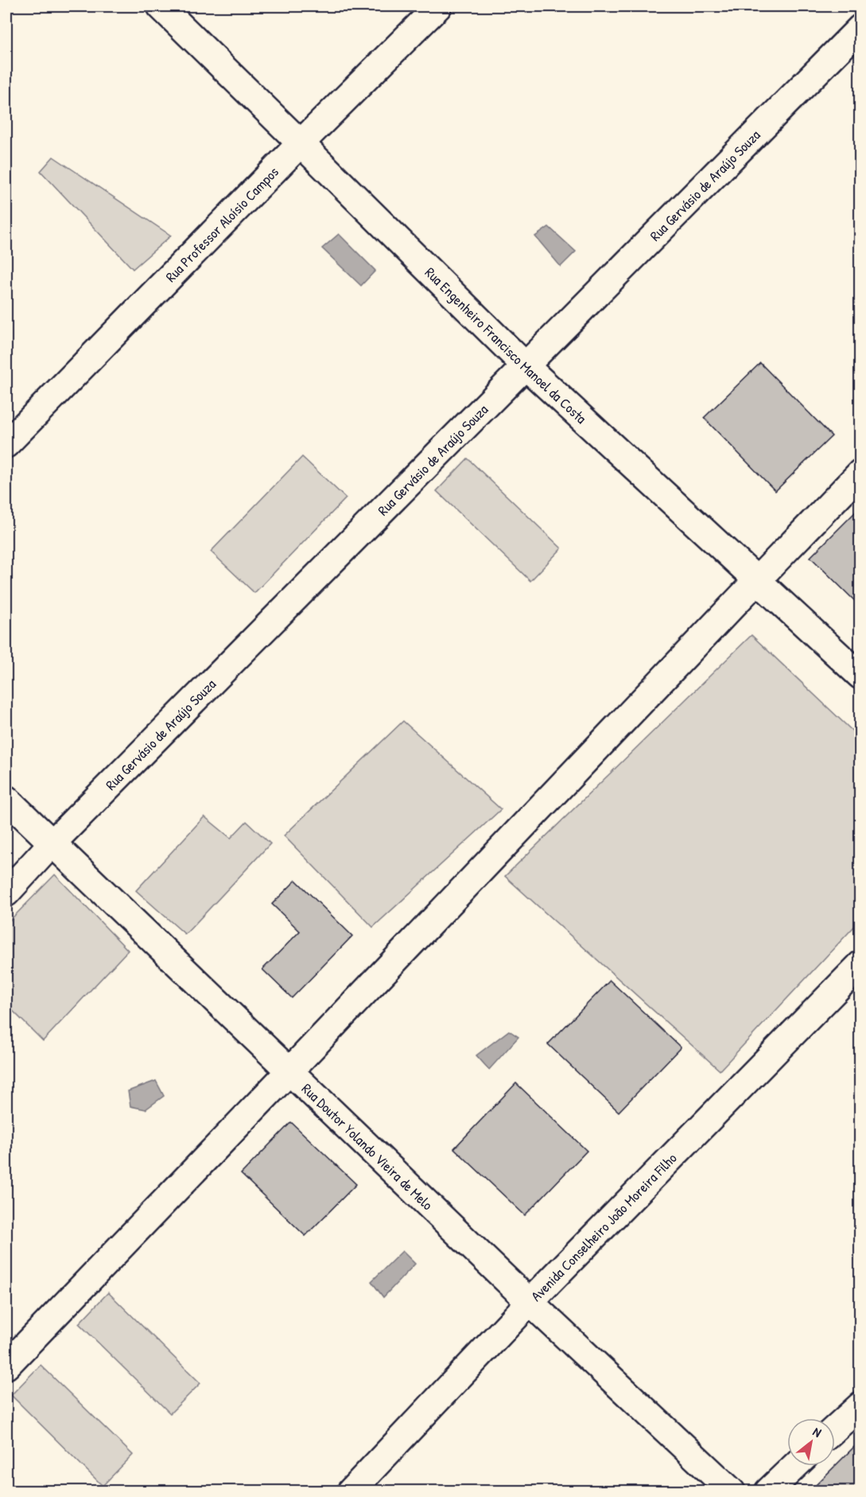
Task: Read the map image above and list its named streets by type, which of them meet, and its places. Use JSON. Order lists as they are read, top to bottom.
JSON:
{
  "streets": {
    "street": [
      "Rua Gervásio de Araújo Souza",
      "Rua Professor Aloísio Campos",
      "Rua Engenheiro Francisco Manoel da Costa",
      "Rua Doutor Yolando Vieira de Melo",
      "Avenida Conselheiro João Moreira Filho"
    ]
  },
  "crossings": [
    ["Rua Gervásio de Araújo Souza", "Rua Engenheiro Francisco Manoel da Costa"],
    ["Rua Gervásio de Araújo Souza", "Rua Doutor Yolando Vieira de Melo"],
    ["Rua Professor Aloísio Campos", "Rua Engenheiro Francisco Manoel da Costa"],
    ["Rua Doutor Yolando Vieira de Melo", "Avenida Conselheiro João Moreira Filho"]
  ],
  "north": "top right"
}
